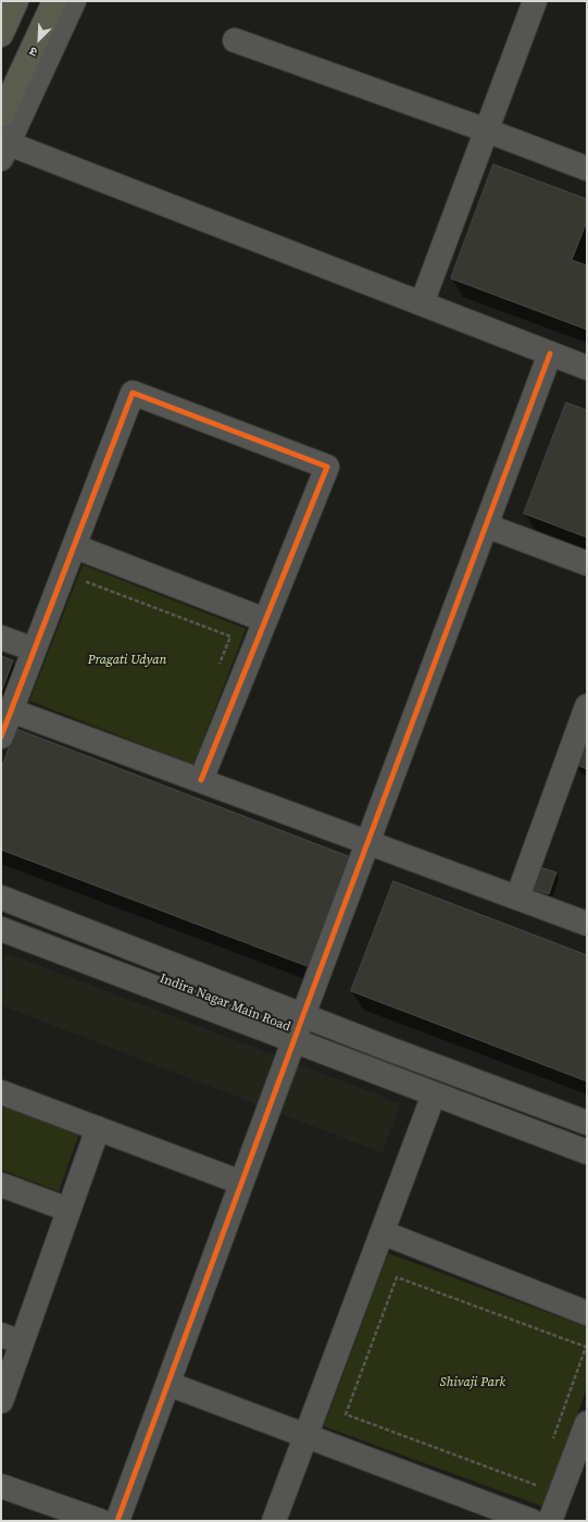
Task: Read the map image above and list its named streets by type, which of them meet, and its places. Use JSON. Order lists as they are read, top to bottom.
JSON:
{
  "streets": {
    "street": ["Indira Nagar Main Road"]
  },
  "parks": ["Pragati Udyan", "Shivaji Park"],
  "north": "bottom left"
}
